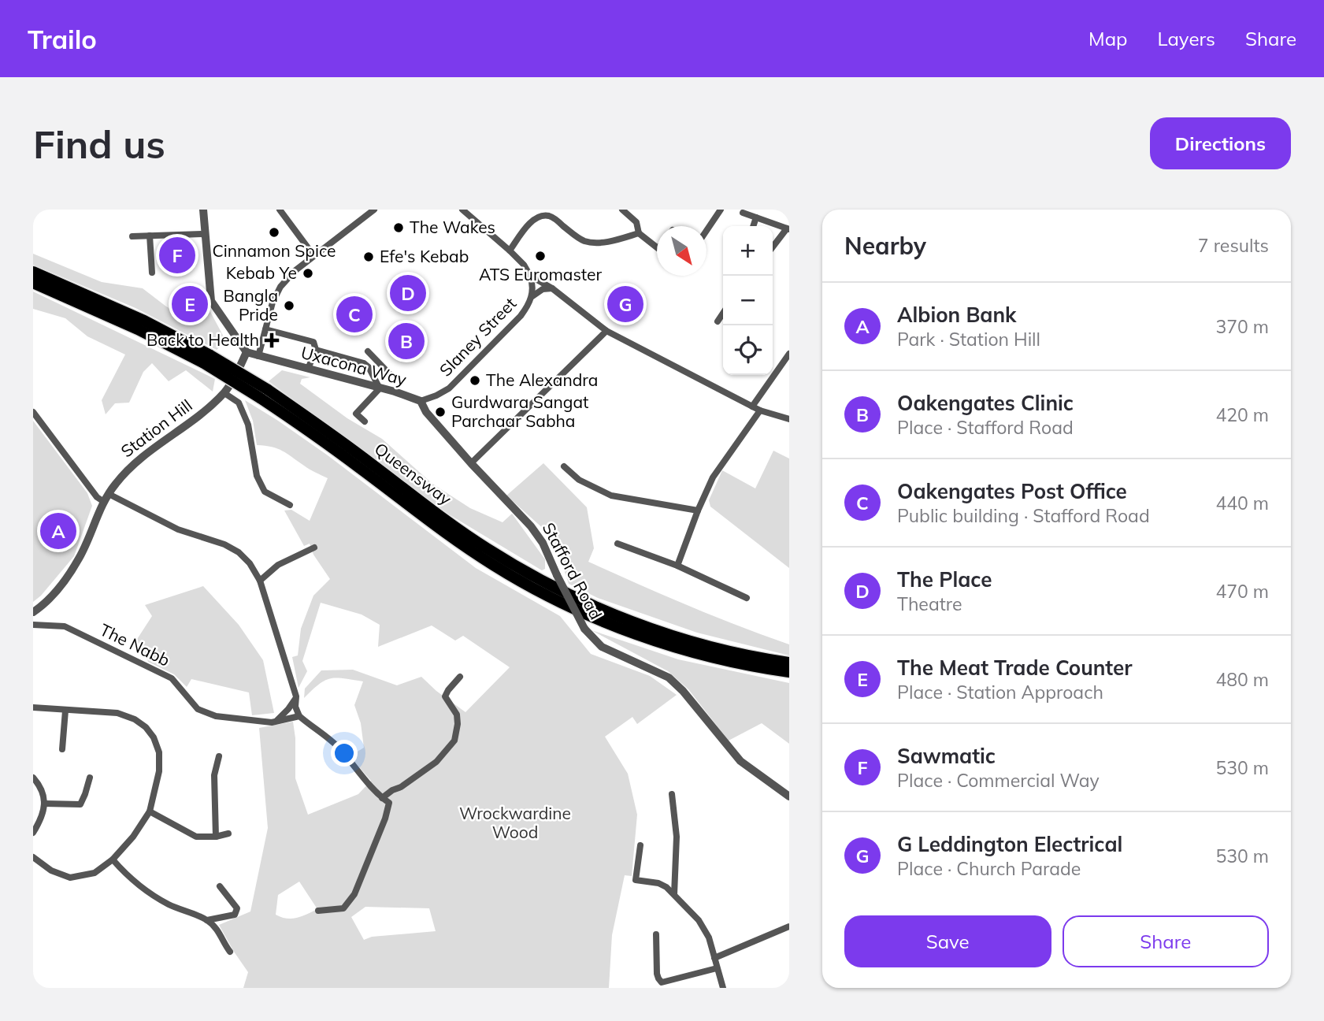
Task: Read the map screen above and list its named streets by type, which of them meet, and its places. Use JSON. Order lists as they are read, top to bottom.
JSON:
{
  "streets": {
    "highway": ["Queensway"],
    "street": [
      "Slaney Street",
      "Uxacona Way",
      "Station Hill",
      "Stafford Road",
      "The Nabb"
    ]
  },
  "crossings": [
    ["Slaney Street", "Uxacona Way"],
    ["Slaney Street", "Stafford Road"],
    ["Uxacona Way", "Station Hill"],
    ["Uxacona Way", "Stafford Road"]
  ],
  "parks": ["Wrockwardine Wood"],
  "places": {
    "other": [
      "The Wakes",
      "Cinnamon Spice",
      "ATS Euromaster",
      "Efe's Kebab",
      "Kebab Ye",
      "Bangla Pride",
      "The Alexandra",
      "Gurdwara Sangat Parchaar Sabha"
    ],
    "health": ["Back to Health"]
  },
  "north": "bottom right",
  "page": {
    "header": "Trailo",
    "nav": ["Map", "Layers", "Share"],
    "buttons": [
      "Directions",
      ["Save", "Share"]
    ],
    "title": "Find us",
    "heading": ["Nearby", "7 results"],
    "map_buttons": ["+", "−"],
    "pins": [
      "F",
      "D",
      "E",
      "G",
      "C",
      "B",
      "A"
    ],
    "list": [
      {
        "mark": "A",
        "name": "Albion Bank",
        "note": "Park · Station Hill",
        "value": "370 m"
      },
      {
        "mark": "B",
        "name": "Oakengates Clinic",
        "note": "Place · Stafford Road",
        "value": "420 m"
      },
      {
        "mark": "C",
        "name": "Oakengates Post Office",
        "note": "Public building · Stafford Road",
        "value": "440 m"
      },
      {
        "mark": "D",
        "name": "The Place",
        "note": "Theatre",
        "value": "470 m"
      },
      {
        "mark": "E",
        "name": "The Meat Trade Counter",
        "note": "Place · Station Approach",
        "value": "480 m"
      },
      {
        "mark": "F",
        "name": "Sawmatic",
        "note": "Place · Commercial Way",
        "value": "530 m"
      },
      {
        "mark": "G",
        "name": "G Leddington Electrical",
        "note": "Place · Church Parade",
        "value": "530 m"
      }
    ]
  }
}
